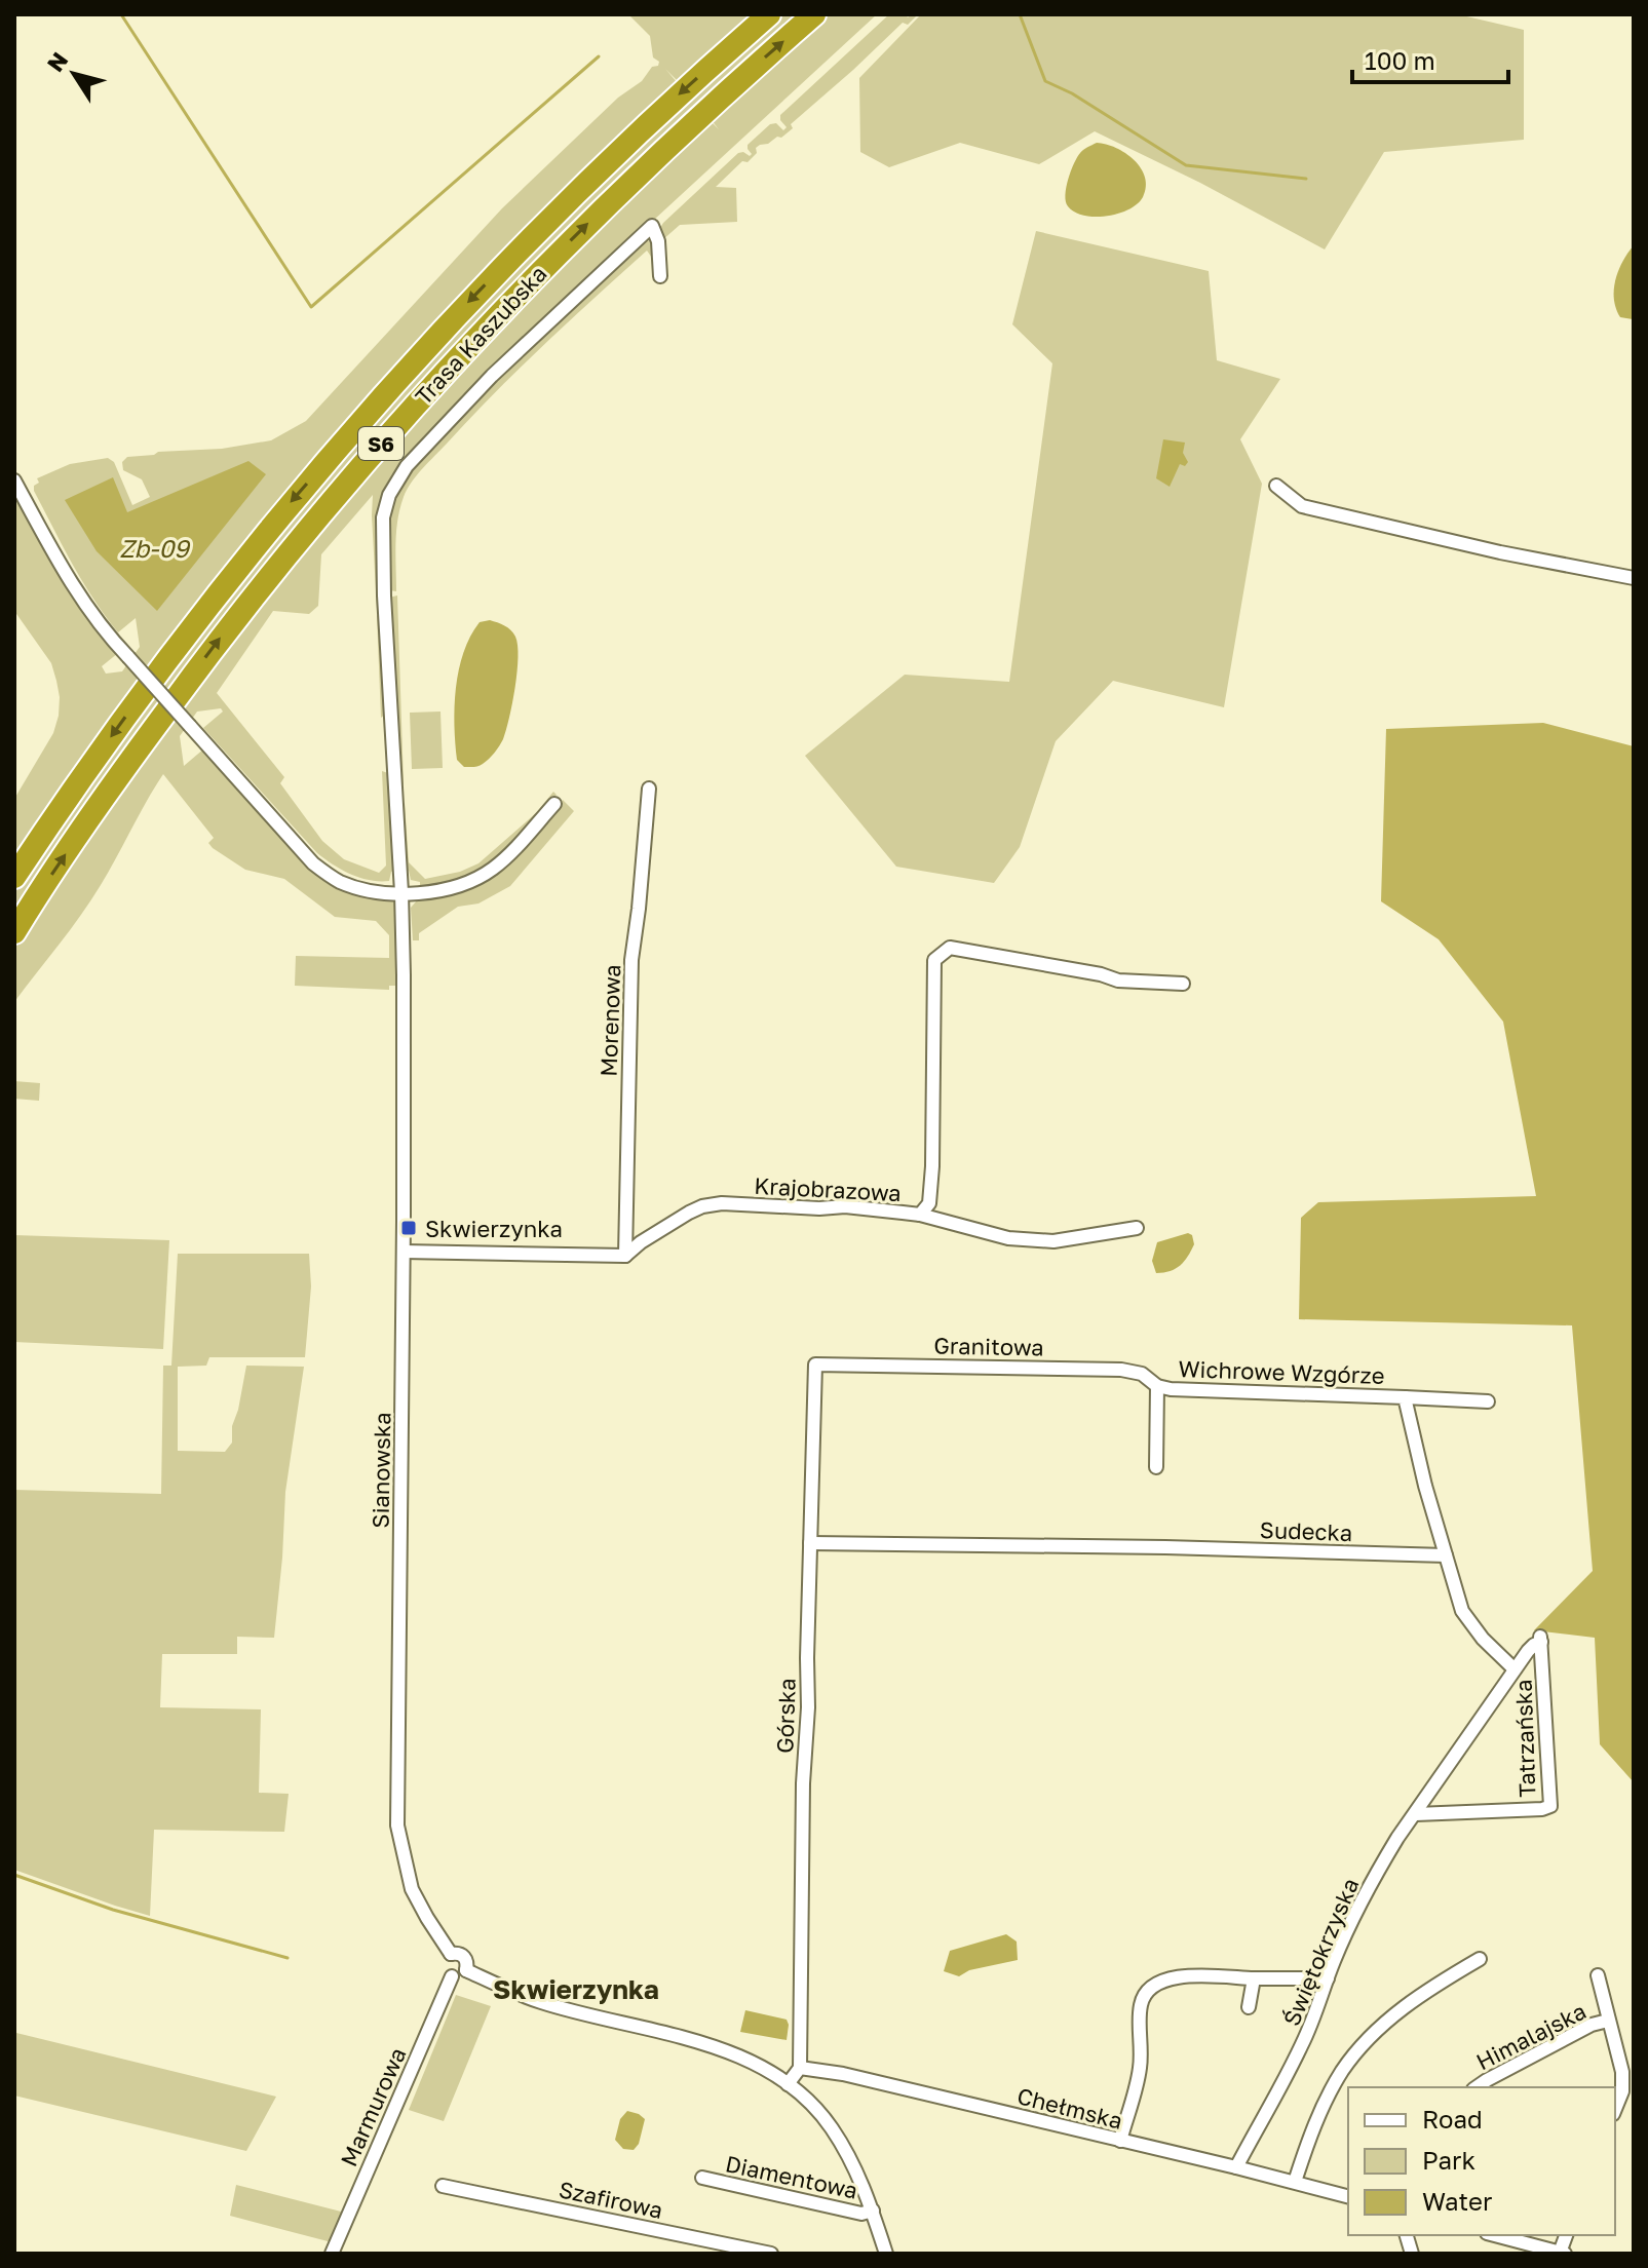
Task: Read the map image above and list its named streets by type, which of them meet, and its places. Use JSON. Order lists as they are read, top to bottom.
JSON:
{
  "streets": {
    "highway": ["Trasa Kaszubska", "S6"],
    "street": [
      "Morenowa",
      "Krajobrazowa",
      "Granitowa",
      "Wichrowe Wzgórze",
      "Sianowska",
      "Sudecka",
      "Górska",
      "Tatrzańska",
      "Świętokrzyska",
      "Himalajska",
      "Marmurowa",
      "Chełmska",
      "Diamentowa",
      "Szafirowa"
    ]
  },
  "crossings": [
    ["Morenowa", "Krajobrazowa"],
    ["Granitowa", "Wichrowe Wzgórze"],
    ["Granitowa", "Górska"],
    ["Wichrowe Wzgórze", "Sudecka"],
    ["Wichrowe Wzgórze", "Świętokrzyska"],
    ["Sianowska", "Marmurowa"],
    ["Sudecka", "Górska"],
    ["Górska", "Chełmska"],
    ["Tatrzańska", "Świętokrzyska"],
    ["Świętokrzyska", "Chełmska"]
  ],
  "districts": ["Skwierzynka"],
  "water": ["Zb-09"],
  "places": {
    "transit": ["Skwierzynka"]
  },
  "legend": ["Road", "Park", "Water"],
  "scale_bar": "100 m",
  "north": "top left"
}
